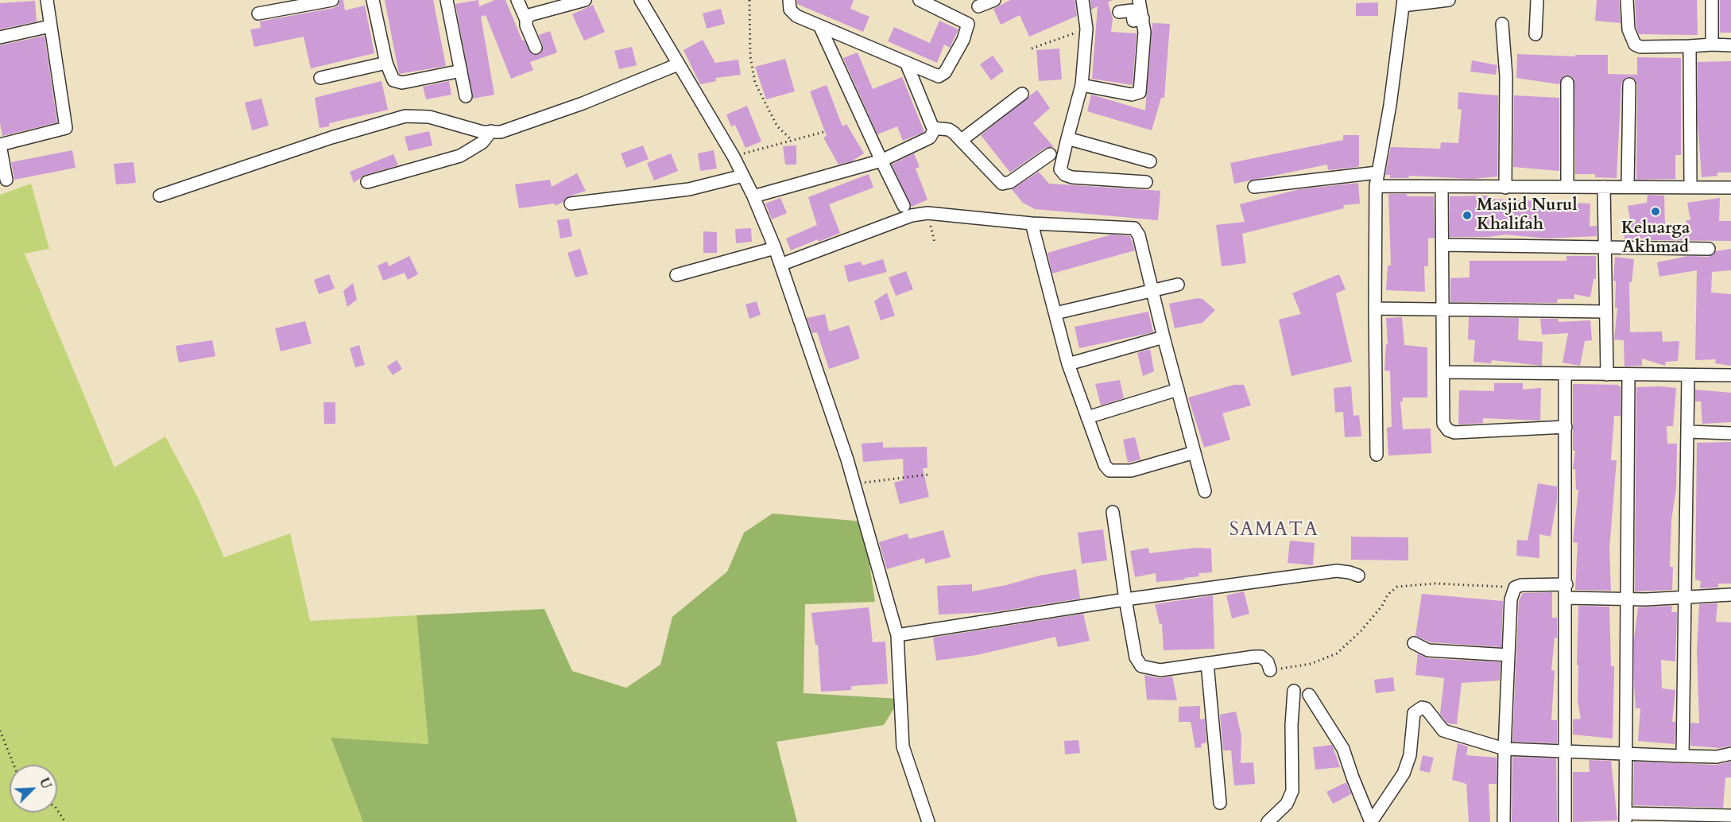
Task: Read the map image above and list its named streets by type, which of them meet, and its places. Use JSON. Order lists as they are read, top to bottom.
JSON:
{
  "districts": ["SAMATA"],
  "places": ["Keluarga Akhmad", "Masjid Nurul Khalifah"],
  "north": "top right"
}
